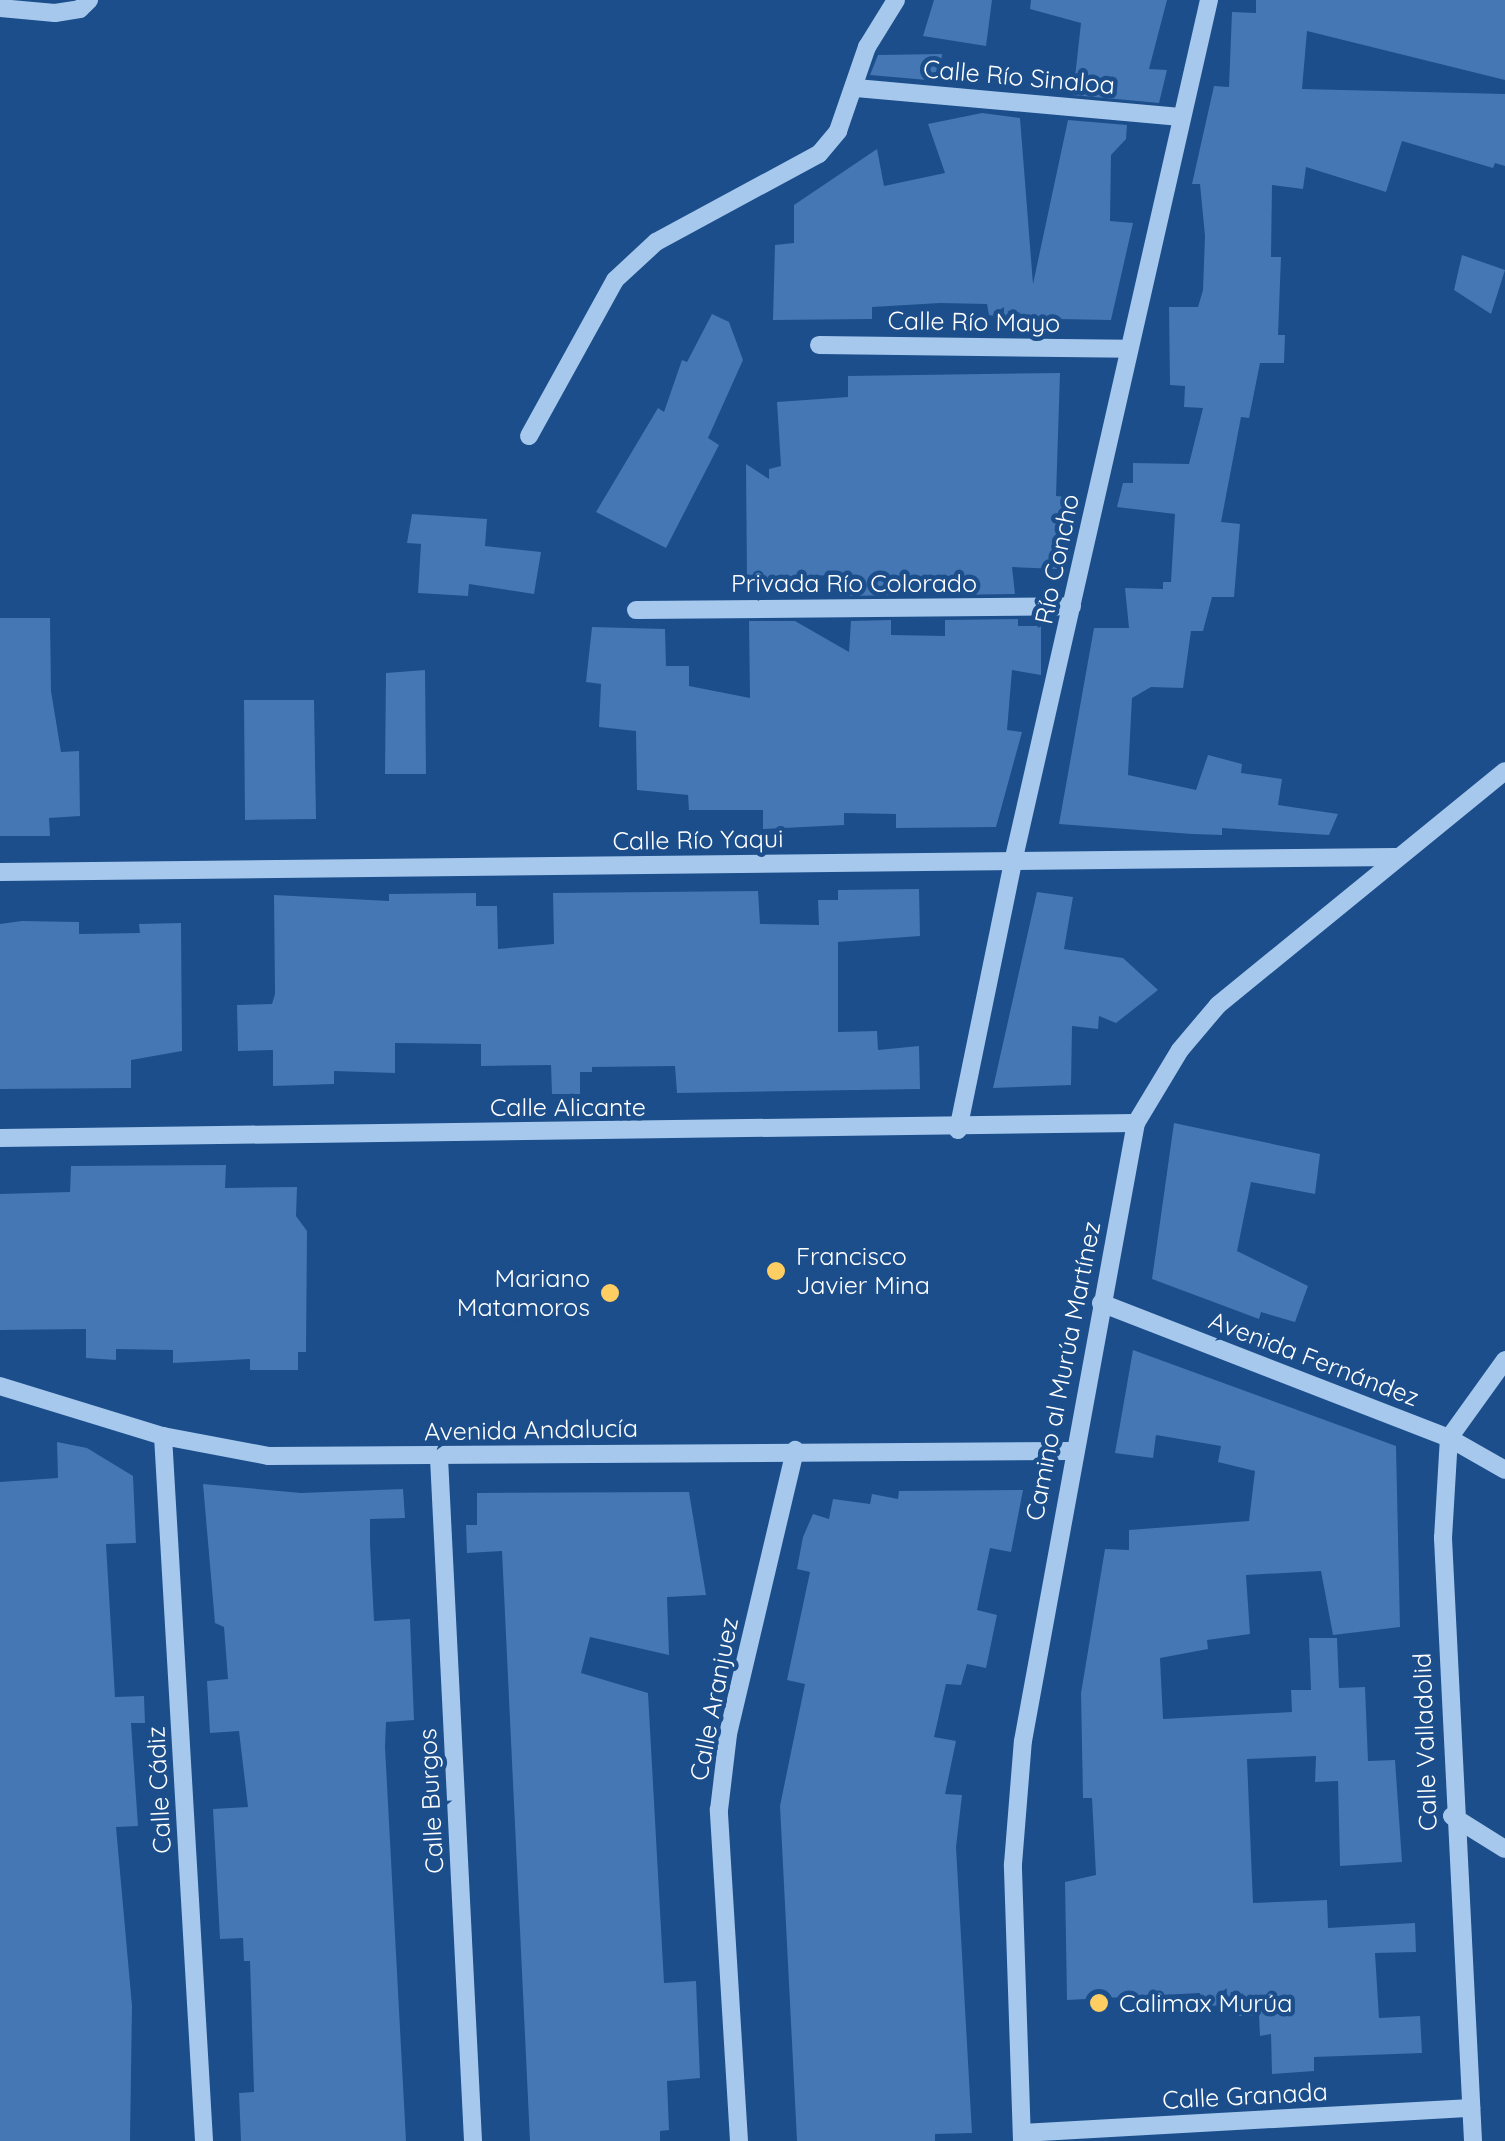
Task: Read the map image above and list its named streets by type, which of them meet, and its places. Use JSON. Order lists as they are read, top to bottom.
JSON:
{
  "streets": {
    "street": [
      "Calle Río Sinaloa",
      "Calle Río Mayo",
      "Río Concho",
      "Privada Río Colorado",
      "Calle Río Yaqui",
      "Calle Alicante",
      "Avenida Fernández",
      "Camino al Murúa Martínez",
      "Avenida Andalucía",
      "Calle Aranjuez",
      "Calle Valladolid",
      "Calle Cádiz",
      "Calle Burgos",
      "Calle Granada"
    ]
  },
  "crossings": [
    ["Calle Río Sinaloa", "Río Concho"],
    ["Calle Río Mayo", "Río Concho"],
    ["Río Concho", "Privada Río Colorado"],
    ["Río Concho", "Calle Río Yaqui"],
    ["Río Concho", "Calle Alicante"],
    ["Calle Río Yaqui", "Camino al Murúa Martínez"],
    ["Calle Alicante", "Camino al Murúa Martínez"],
    ["Avenida Fernández", "Camino al Murúa Martínez"],
    ["Avenida Fernández", "Calle Valladolid"],
    ["Camino al Murúa Martínez", "Avenida Andalucía"],
    ["Camino al Murúa Martínez", "Calle Granada"],
    ["Avenida Andalucía", "Calle Aranjuez"],
    ["Avenida Andalucía", "Calle Cádiz"],
    ["Avenida Andalucía", "Calle Burgos"],
    ["Calle Valladolid", "Calle Granada"]
  ],
  "places": ["Francisco Javier Mina", "Mariano Matamoros", "Calimax Murúa"]
}
